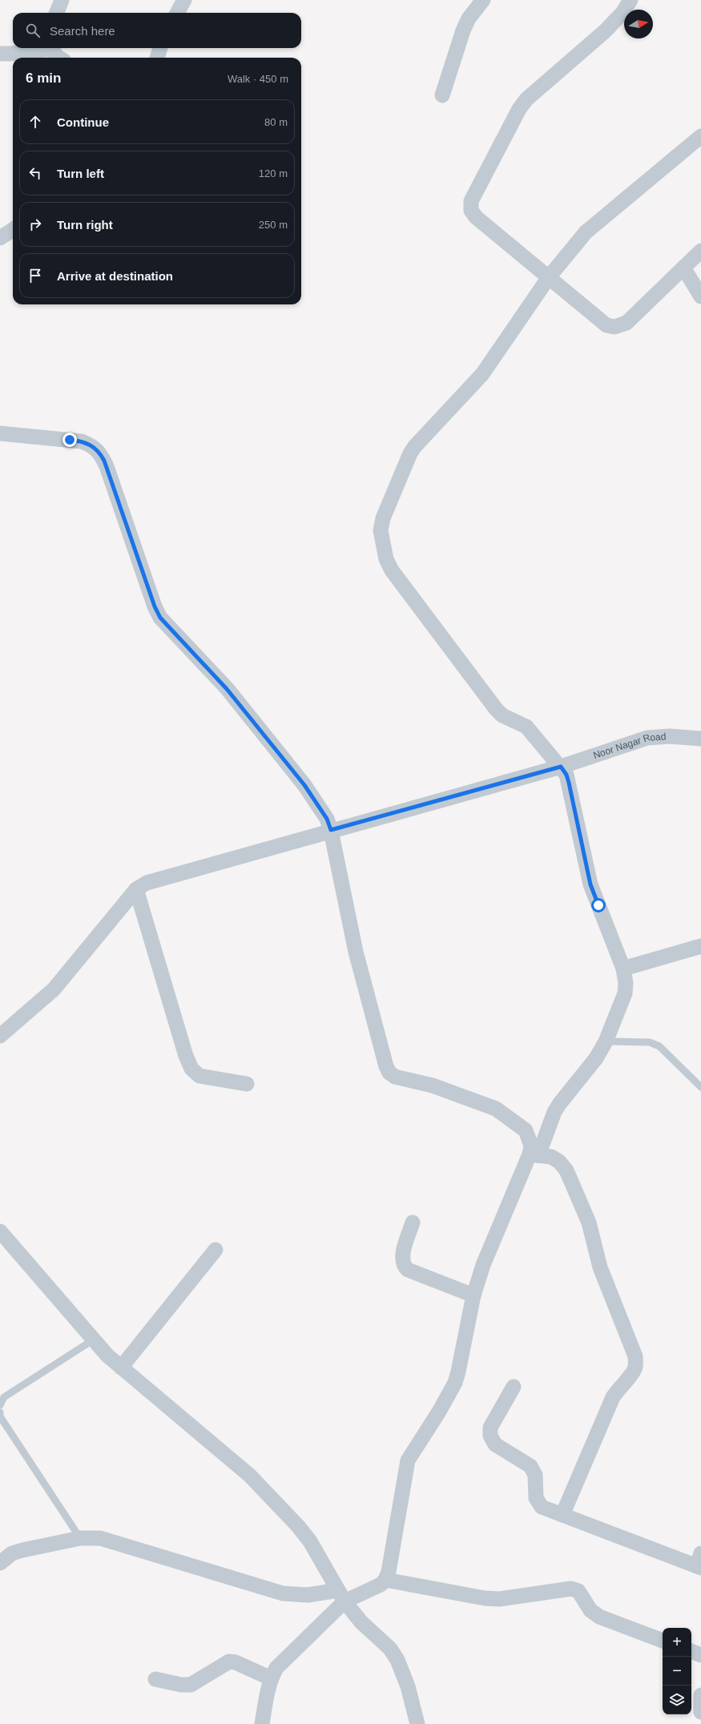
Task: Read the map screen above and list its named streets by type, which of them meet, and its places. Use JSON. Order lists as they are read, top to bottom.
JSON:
{
  "streets": {
    "street": ["Noor Nagar Road"]
  },
  "north": "right",
  "page": {
    "search": "Search here",
    "heading": ["6 min", "Walk · 450 m"],
    "list": [
      ["Continue", "80 m"],
      ["Turn left", "120 m"],
      ["Turn right", "250 m"],
      "Arrive at destination"
    ],
    "map_buttons": ["+", "−"]
  }
}
